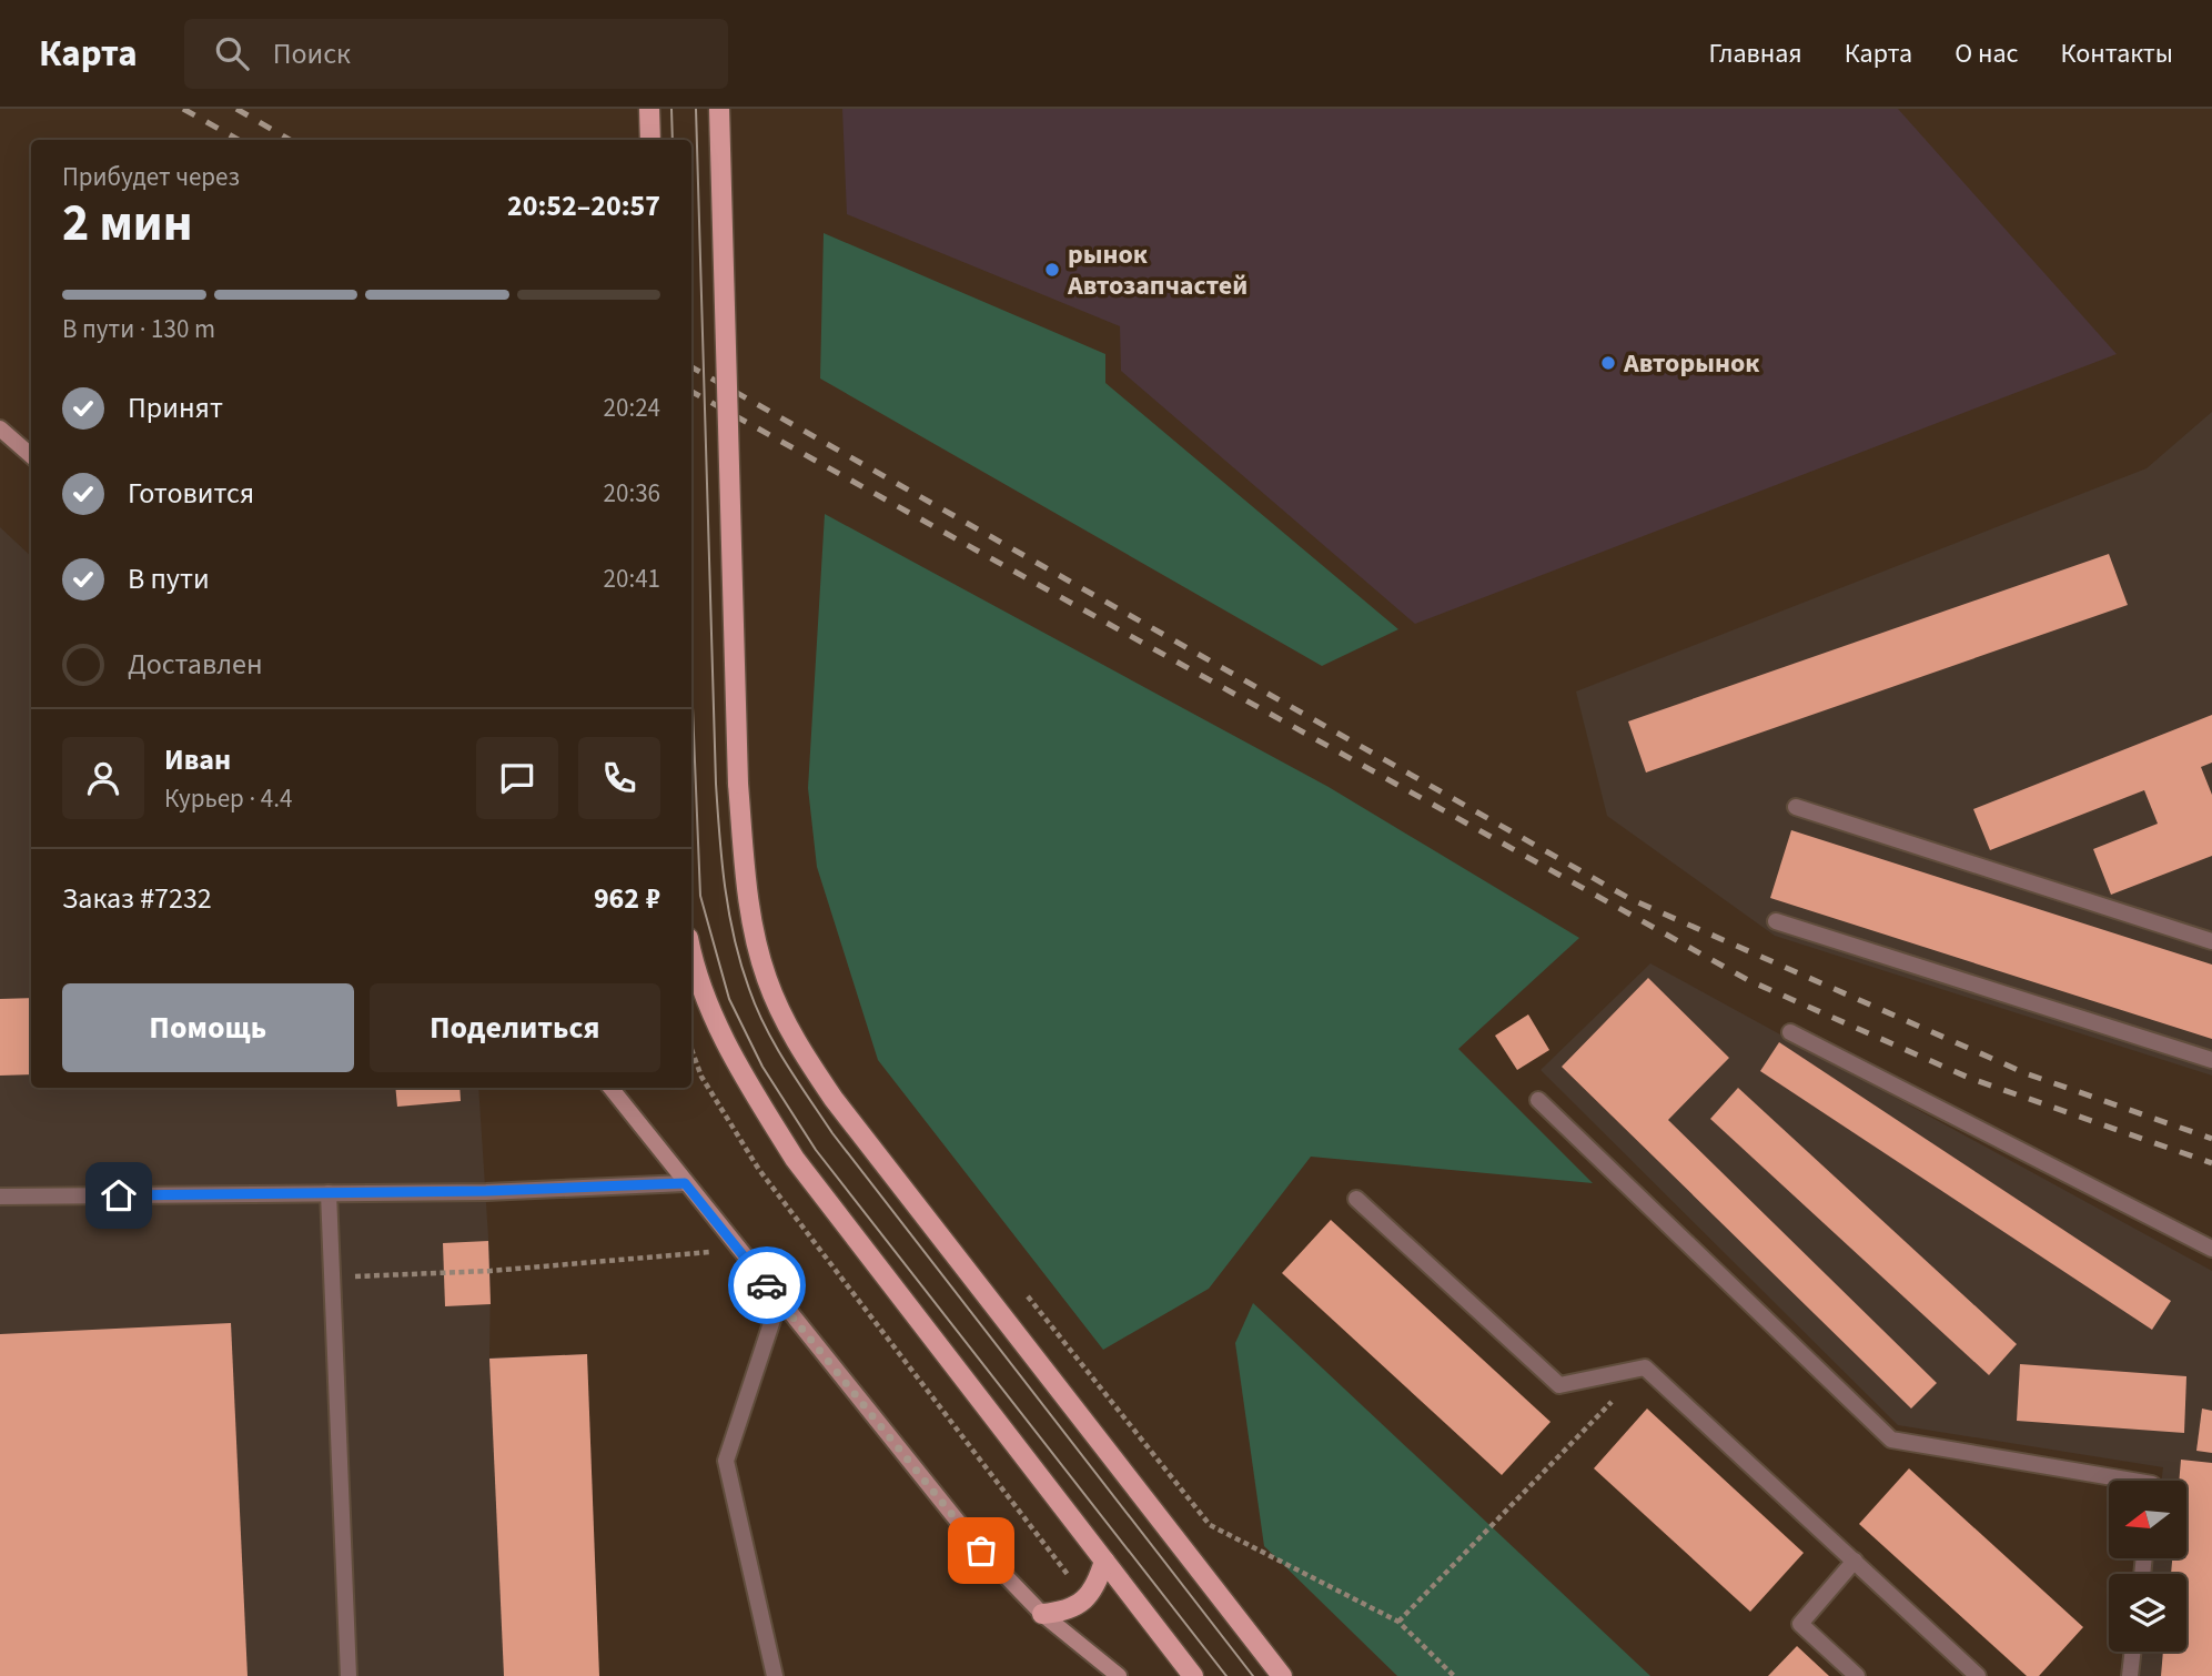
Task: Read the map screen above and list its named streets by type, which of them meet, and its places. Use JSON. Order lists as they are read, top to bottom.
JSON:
{
  "places": ["рынок Автозапчастей", "Авторынок"],
  "north": "left",
  "page": {
    "header": "Карта",
    "search": "Поиск",
    "nav": [
      "Главная",
      "Карта",
      "О нас",
      "Контакты"
    ],
    "heading": ["2 мин", "Прибудет через", "20:52–20:57"],
    "panel": [
      "Иван",
      "Курьер · 4.4",
      "Заказ #7232",
      "962 ₽"
    ],
    "bar": "В пути · 130 m",
    "list": [
      ["Принят", "20:24"],
      ["Готовится", "20:36"],
      ["В пути", "20:41"],
      "Доставлен"
    ],
    "buttons": ["Помощь", "Поделиться"]
  }
}
